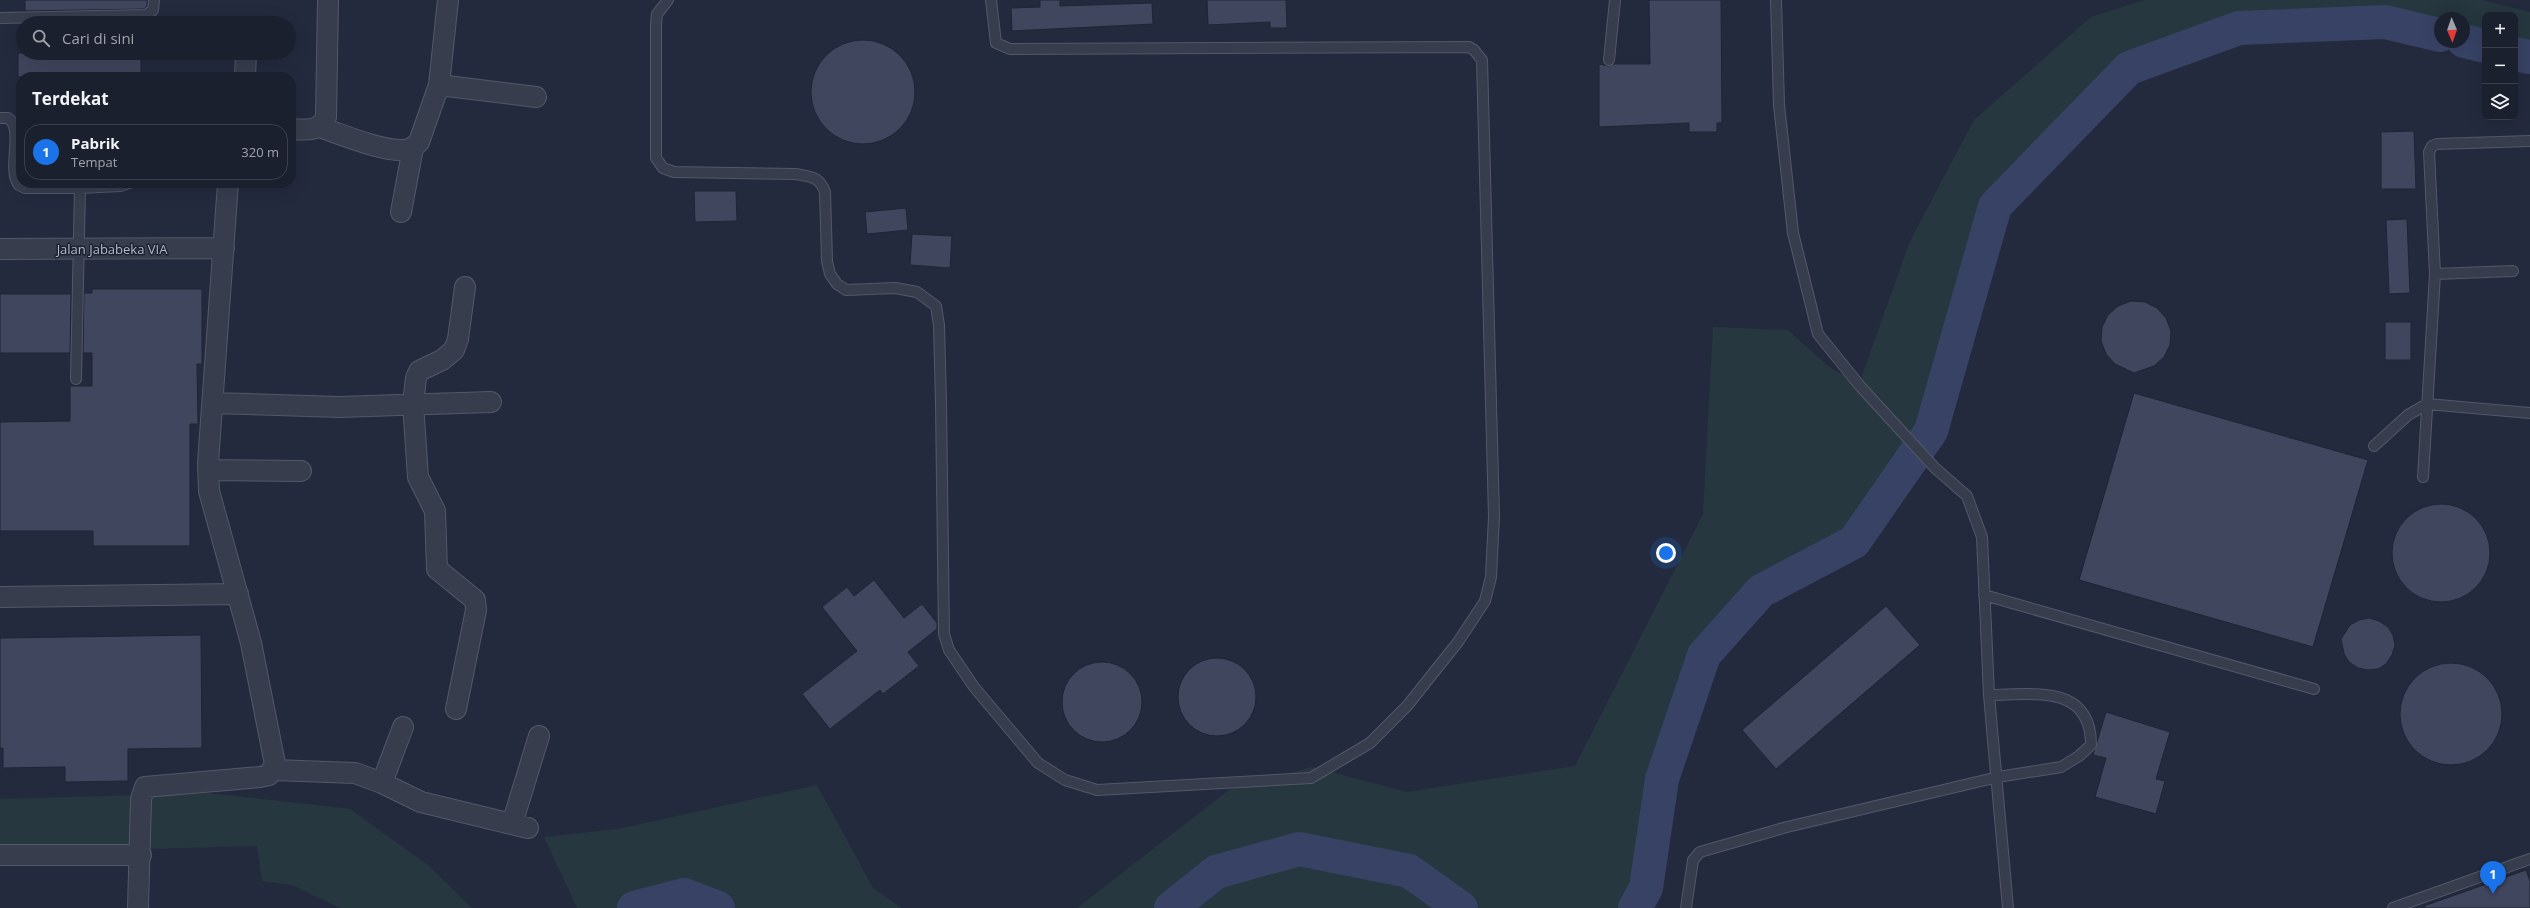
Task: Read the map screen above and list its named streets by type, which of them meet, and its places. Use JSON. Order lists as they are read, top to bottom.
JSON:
{
  "streets": {
    "street": ["Jalan Jababeka VIA"]
  },
  "north": "bottom",
  "page": {
    "map_buttons": ["+", "−"],
    "search": "Cari di sini",
    "heading": "Terdekat",
    "list": [
      {
        "mark": "1",
        "name": "Pabrik",
        "note": "Tempat",
        "value": "320 m"
      }
    ],
    "pins": "1"
  }
}
